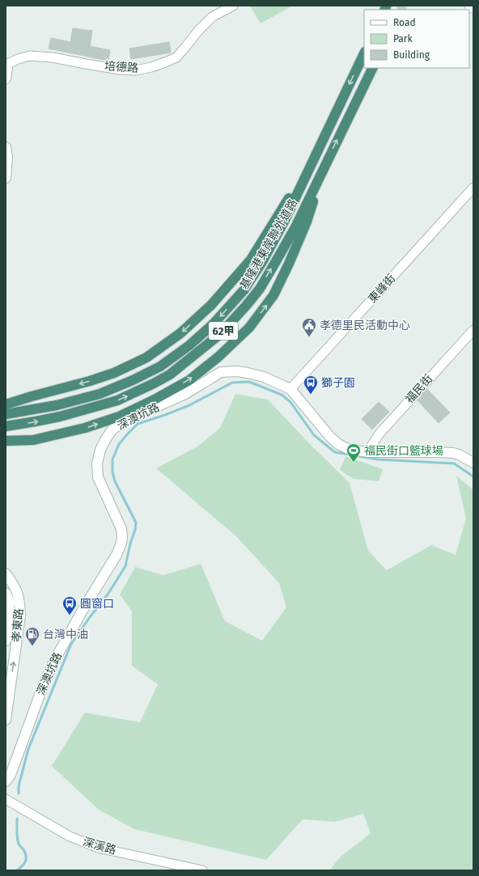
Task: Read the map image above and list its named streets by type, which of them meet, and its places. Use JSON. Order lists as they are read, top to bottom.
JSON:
{
  "streets": {
    "highway": ["基隆港東岸聯外道路", "62甲"],
    "street": [
      "培德路",
      "東峰街",
      "福民街",
      "深澳坑路",
      "孝東路",
      "深溪路"
    ]
  },
  "crossings": [
    ["東峰街", "深澳坑路"],
    ["福民街", "深澳坑路"]
  ],
  "places": {
    "public building": ["孝德里民活動中心"],
    "bus stop": ["獅子園", "圓窗口"],
    "sports": ["福民街口籃球場"],
    "fuel station": ["台灣中油"]
  },
  "legend": ["Road", "Park", "Building"]
}
